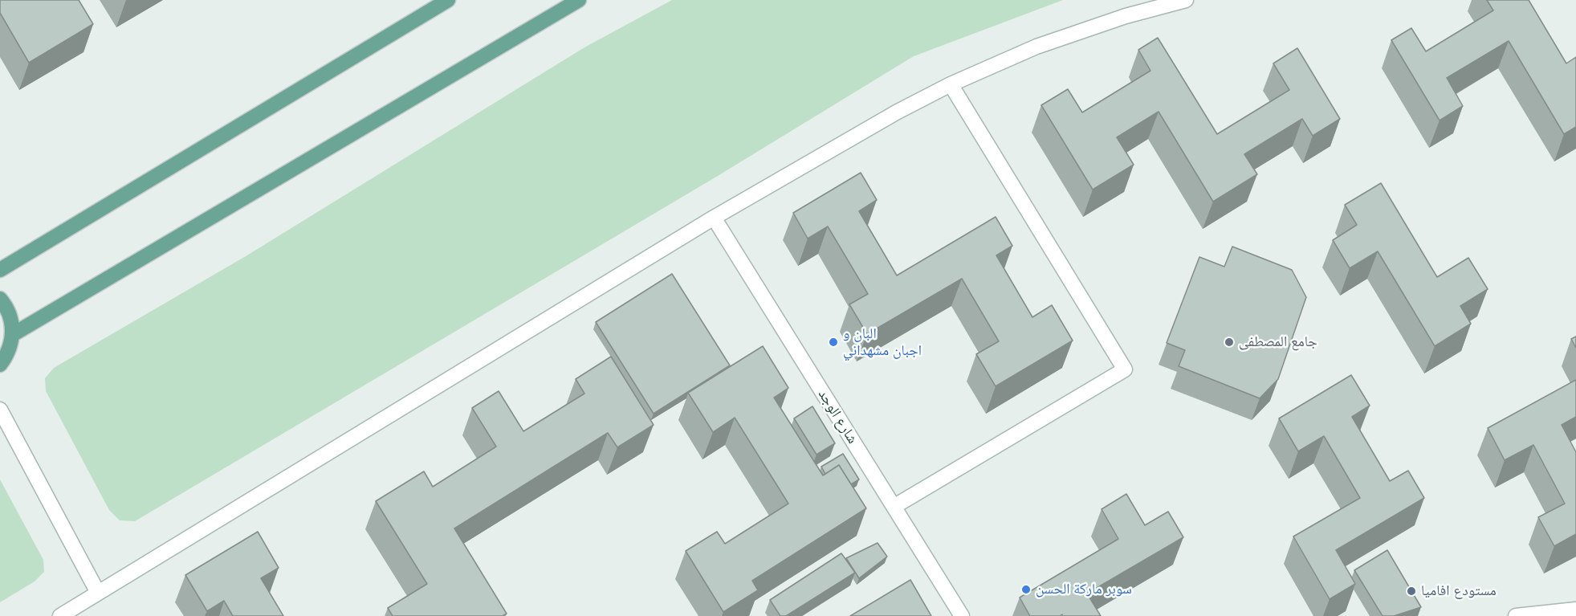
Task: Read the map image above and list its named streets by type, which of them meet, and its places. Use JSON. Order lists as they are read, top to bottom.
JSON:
{
  "streets": {
    "street": ["شارع الوجد"]
  },
  "places": [
    "البان و اجبان مشهداني",
    "جامع المصطفى",
    "سوبر ماركة الحسن",
    "مستودع افاميا"
  ]
}
